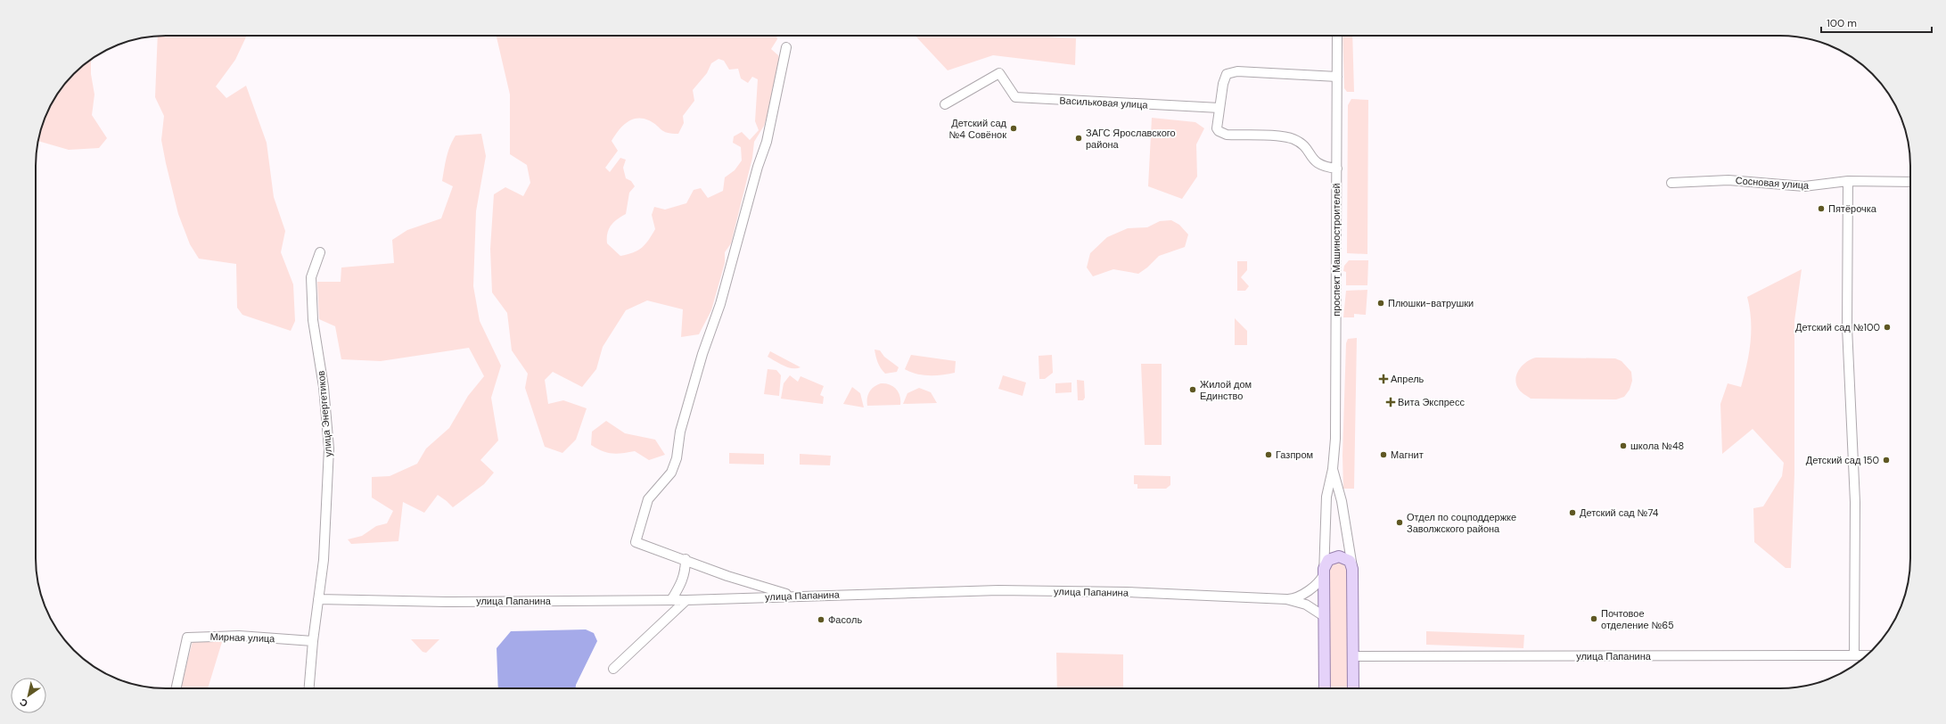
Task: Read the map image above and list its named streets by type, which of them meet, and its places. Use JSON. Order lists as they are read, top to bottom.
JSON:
{
  "streets": {
    "main road": ["проспект Машиностроителей"],
    "street": [
      "Васильковая улица",
      "Сосновая улица",
      "улица Энергетиков",
      "улица Папанина",
      "Мирная улица"
    ]
  },
  "crossings": [
    ["проспект Машиностроителей", "улица Папанина"],
    ["улица Энергетиков", "улица Папанина"]
  ],
  "places": {
    "other": [
      "Детский сад №4 Совёнок",
      "ЗАГС Ярославского района",
      "Пятёрочка",
      "Плюшки-ватрушки",
      "Детский сад №100",
      "Жилой дом Единство",
      "школа №48",
      "Газпром",
      "Магнит",
      "Детский сад 150",
      "Детский сад №74",
      "Отдел по соцподдержке Заволжского района",
      "Почтовое отделение №65",
      "Фасоль"
    ],
    "health": ["Апрель", "Вита Экспресс"]
  },
  "scale_bar": "100 m",
  "north": "bottom left"
}
